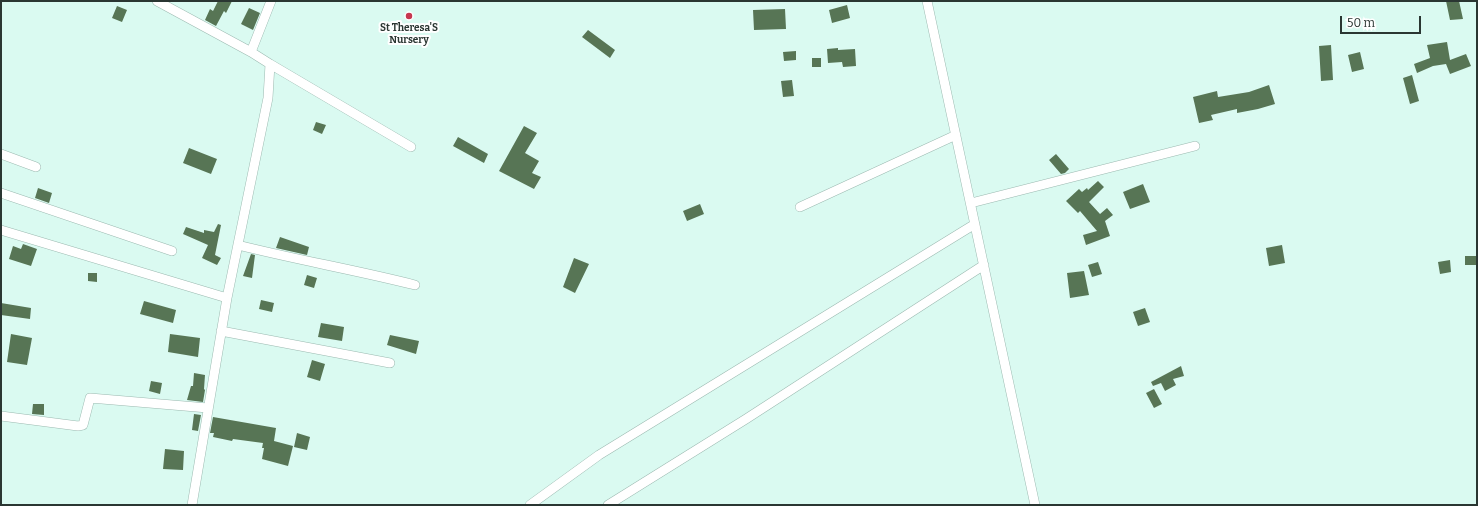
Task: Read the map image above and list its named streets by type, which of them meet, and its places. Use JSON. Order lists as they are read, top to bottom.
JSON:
{
  "places": ["St Theresa'S Nursery"],
  "scale_bar": "50 m"
}
